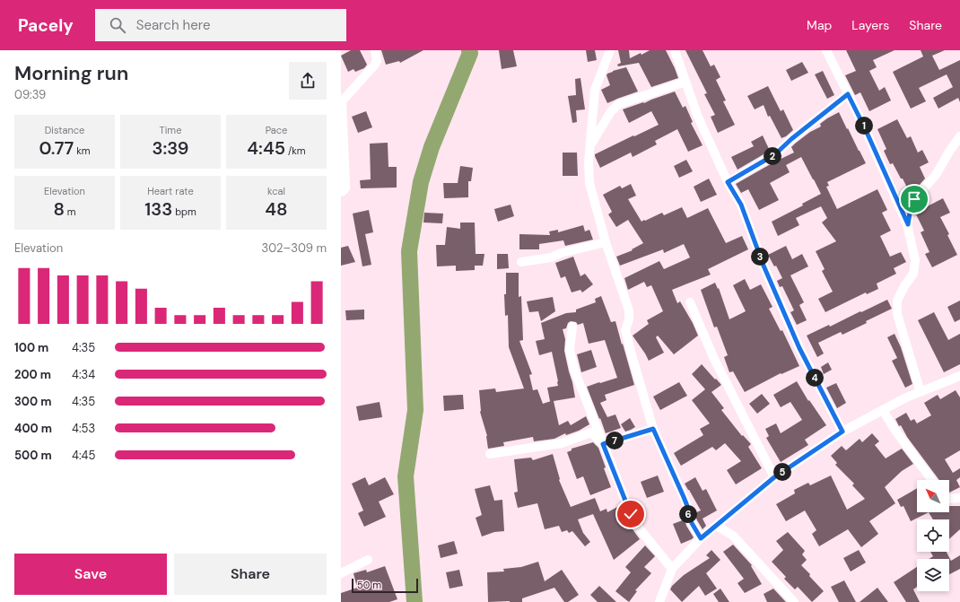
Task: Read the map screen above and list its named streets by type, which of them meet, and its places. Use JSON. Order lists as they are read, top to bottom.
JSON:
{
  "scale_bar": "50 m",
  "north": "top left",
  "page": {
    "header": "Pacely",
    "search": "Search here",
    "nav": ["Map", "Layers", "Share"],
    "heading": ["Morning run", "09:39"],
    "stats": [
      ["Distance", "0.77 km"],
      ["Time", "3:39"],
      ["Pace", "4:45 /km"],
      ["Elevation", "8 m"],
      ["Heart rate", "133 bpm"],
      ["kcal", "48"]
    ],
    "pins": [
      "1",
      "2",
      "3",
      "4",
      "7",
      "5",
      "6"
    ],
    "chart": ["Elevation", "302–309 m"],
    "list": [
      {
        "name": "100 m",
        "note": "4:35"
      },
      {
        "name": "200 m",
        "note": "4:34"
      },
      {
        "name": "300 m",
        "note": "4:35"
      },
      {
        "name": "400 m",
        "note": "4:53"
      },
      {
        "name": "500 m",
        "note": "4:45"
      }
    ],
    "buttons": ["Save", "Share"],
    "scale": "50 m"
  }
}
